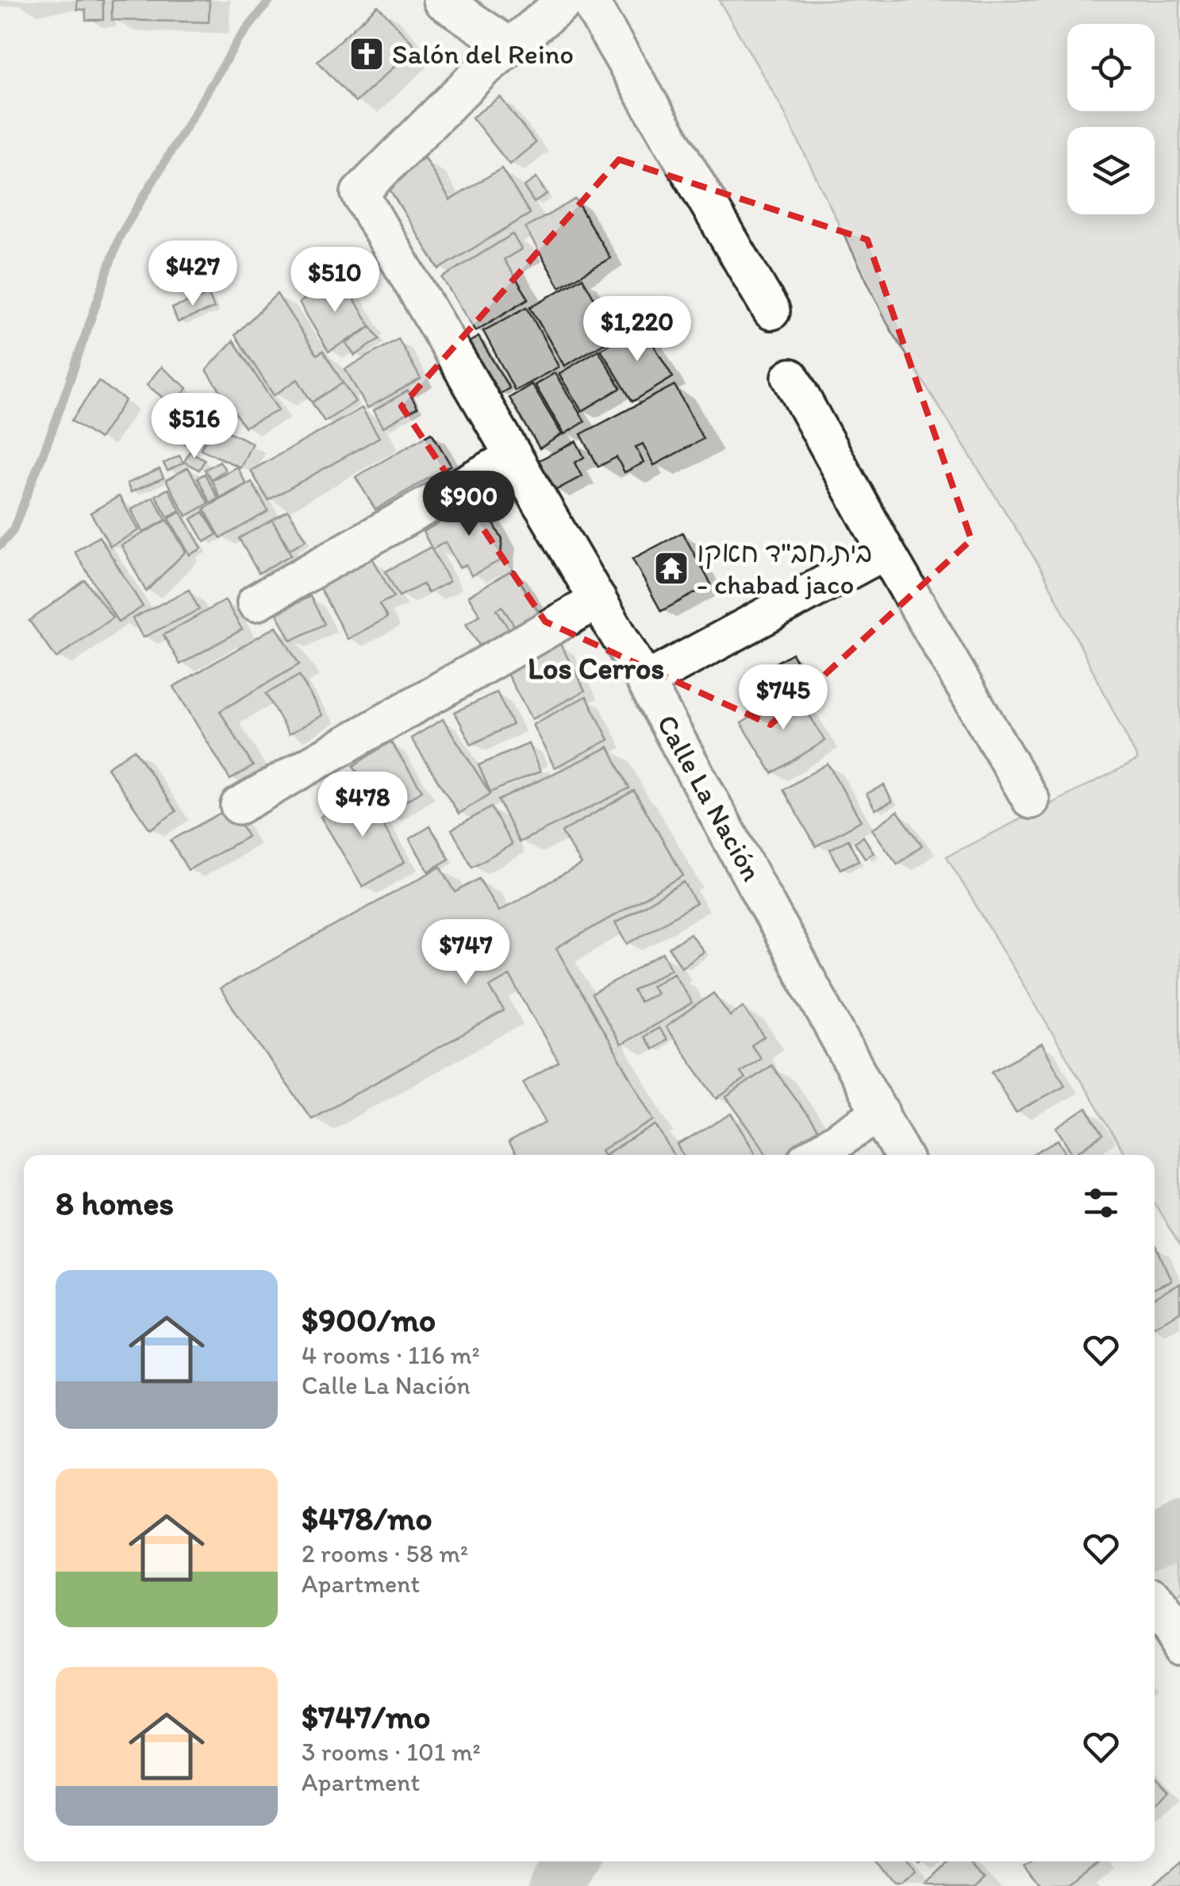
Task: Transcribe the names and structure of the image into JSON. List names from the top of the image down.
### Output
{
  "streets": {
    "street": ["Calle La Nación"]
  },
  "districts": ["Los Cerros"],
  "places": {
    "church": ["Salón del Reino"],
    "temple": ["בית חב\"ד חאקו - chabad jaco"]
  },
  "page": {
    "price": [
      "$427",
      "$510",
      "$1,220",
      "$516",
      "$900",
      "$745",
      "$478",
      "$747"
    ],
    "heading": "8 homes",
    "list": [
      {
        "name": "$900/mo",
        "note": "4 rooms · 116 m² · Calle La Nación"
      },
      {
        "name": "$478/mo",
        "note": "2 rooms · 58 m² · Apartment"
      },
      {
        "name": "$747/mo",
        "note": "3 rooms · 101 m² · Apartment"
      }
    ]
  }
}
